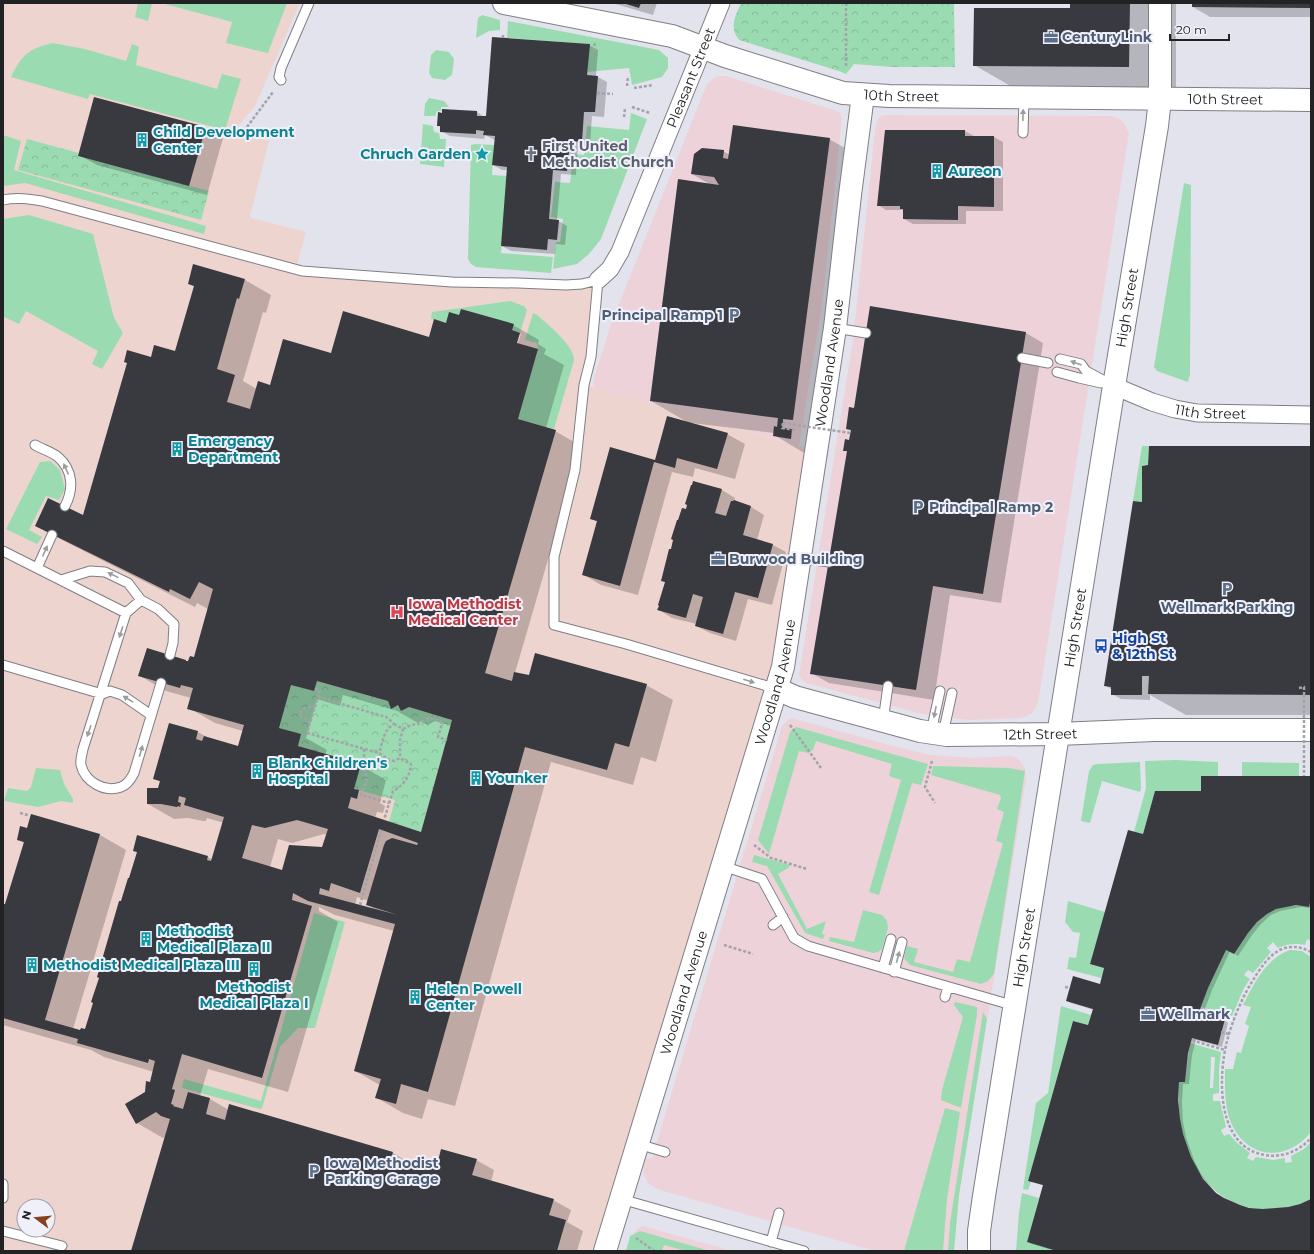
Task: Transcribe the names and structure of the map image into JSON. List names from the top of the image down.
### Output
{
  "streets": {
    "street": [
      "Pleasant Street",
      "10th Street",
      "High Street",
      "Woodland Avenue",
      "11th Street",
      "12th Street"
    ]
  },
  "crossings": [
    ["Pleasant Street", "10th Street"],
    ["10th Street", "High Street"],
    ["10th Street", "Woodland Avenue"],
    ["High Street", "11th Street"],
    ["High Street", "12th Street"],
    ["Woodland Avenue", "12th Street"]
  ],
  "places": {
    "office": ["CenturyLink", "Burwood Building", "Wellmark"],
    "building": [
      "Child Development Center",
      "Aureon",
      "Emergency Department",
      "Blank Children's Hospital",
      "Younker",
      "Methodist Medical Plaza II",
      "Methodist Medical Plaza III",
      "Methodist Medical Plaza I",
      "Helen Powell Center"
    ],
    "place": ["Chruch Garden"],
    "church": ["First United Methodist Church"],
    "parking": [
      "Principal Ramp 1",
      "Principal Ramp 2",
      "Wellmark Parking",
      "Iowa Methodist Parking Garage"
    ],
    "hospital": ["Iowa Methodist Medical Center"],
    "bus stop": ["High St & 12th St"]
  },
  "scale_bar": "20 m",
  "north": "left"
}
